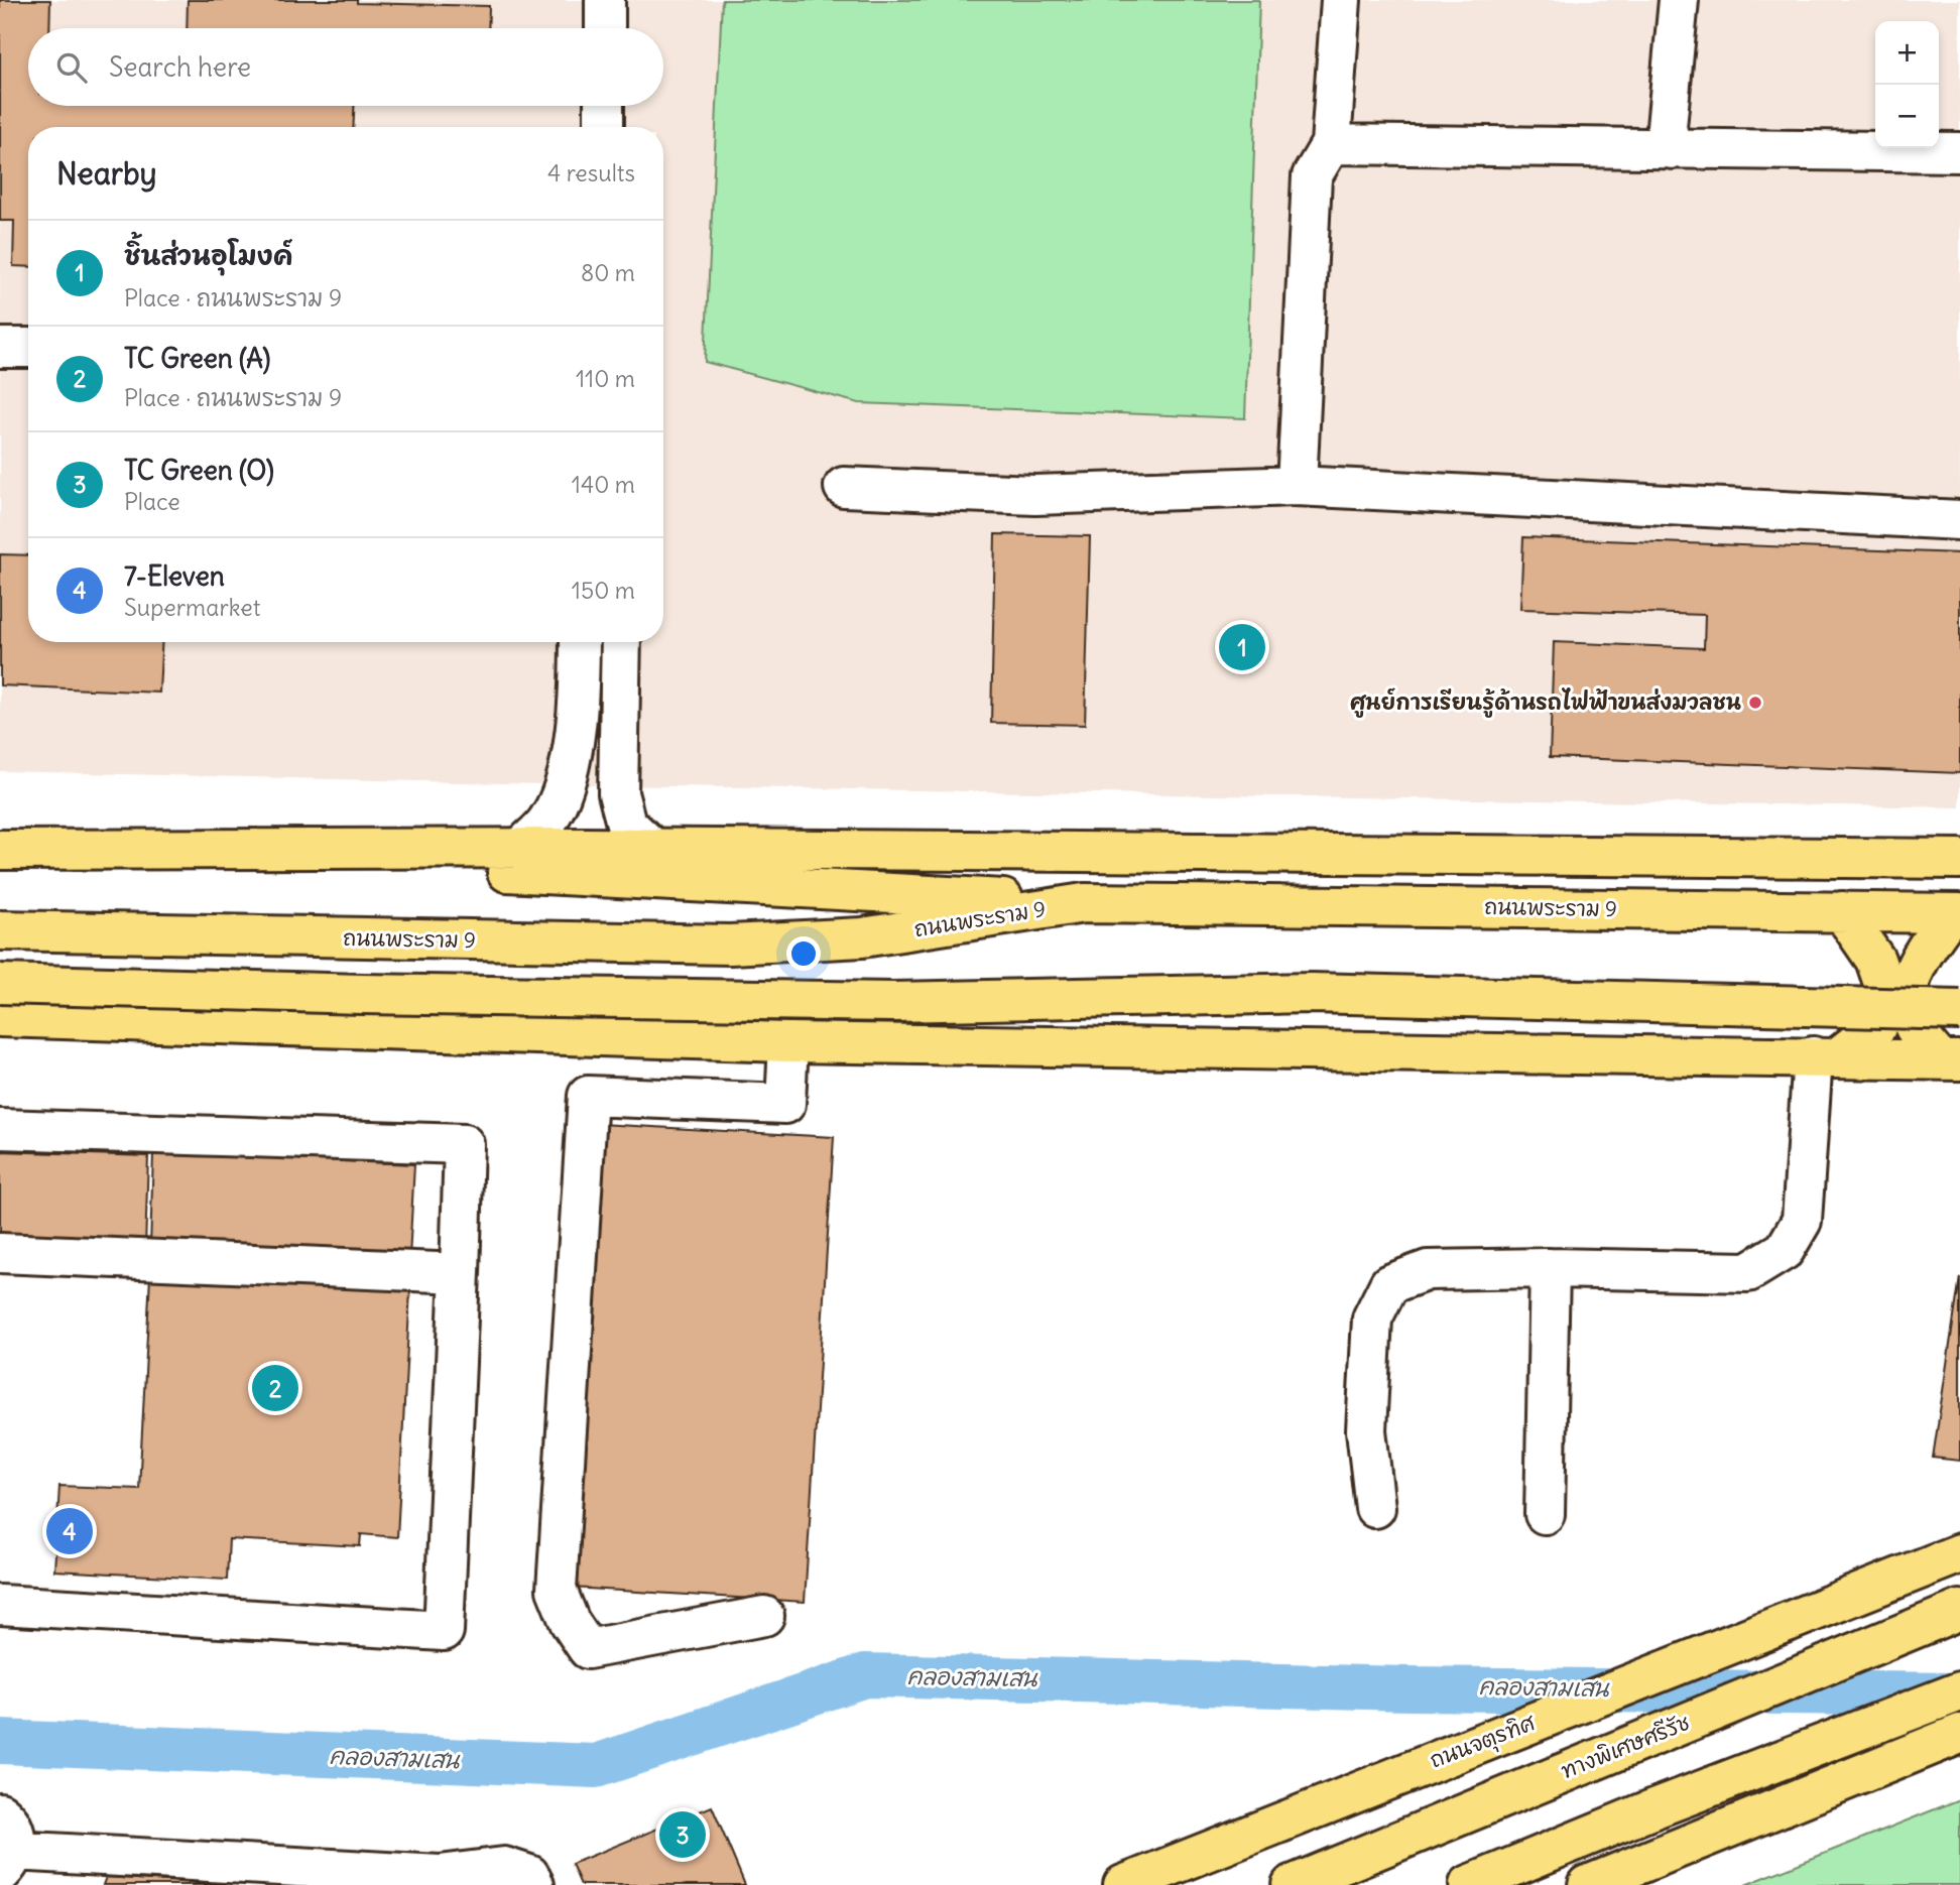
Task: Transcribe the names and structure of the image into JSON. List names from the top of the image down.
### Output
{
  "streets": {
    "main road": ["ถนนพระราม 9", "ถนนจตุรทิศ", "ทางพิเศษศรีรัช"]
  },
  "water": ["คลองสามเสน"],
  "places": ["ศูนย์การเรียนรู้ด้านรถไฟฟ้าขนส่งมวลชน"],
  "page": {
    "map_buttons": ["+", "−"],
    "search": "Search here",
    "heading": ["Nearby", "4 results"],
    "list": [
      {
        "mark": "1",
        "name": "ชิ้นส่วนอุโมงค์",
        "note": "Place · ถนนพระราม 9",
        "value": "80 m"
      },
      {
        "mark": "2",
        "name": "TC Green (A)",
        "note": "Place · ถนนพระราม 9",
        "value": "110 m"
      },
      {
        "mark": "3",
        "name": "TC Green (O)",
        "note": "Place",
        "value": "140 m"
      },
      {
        "mark": "4",
        "name": "7-Eleven",
        "note": "Supermarket",
        "value": "150 m"
      }
    ],
    "pins": [
      "1",
      "2",
      "4",
      "3"
    ]
  }
}
